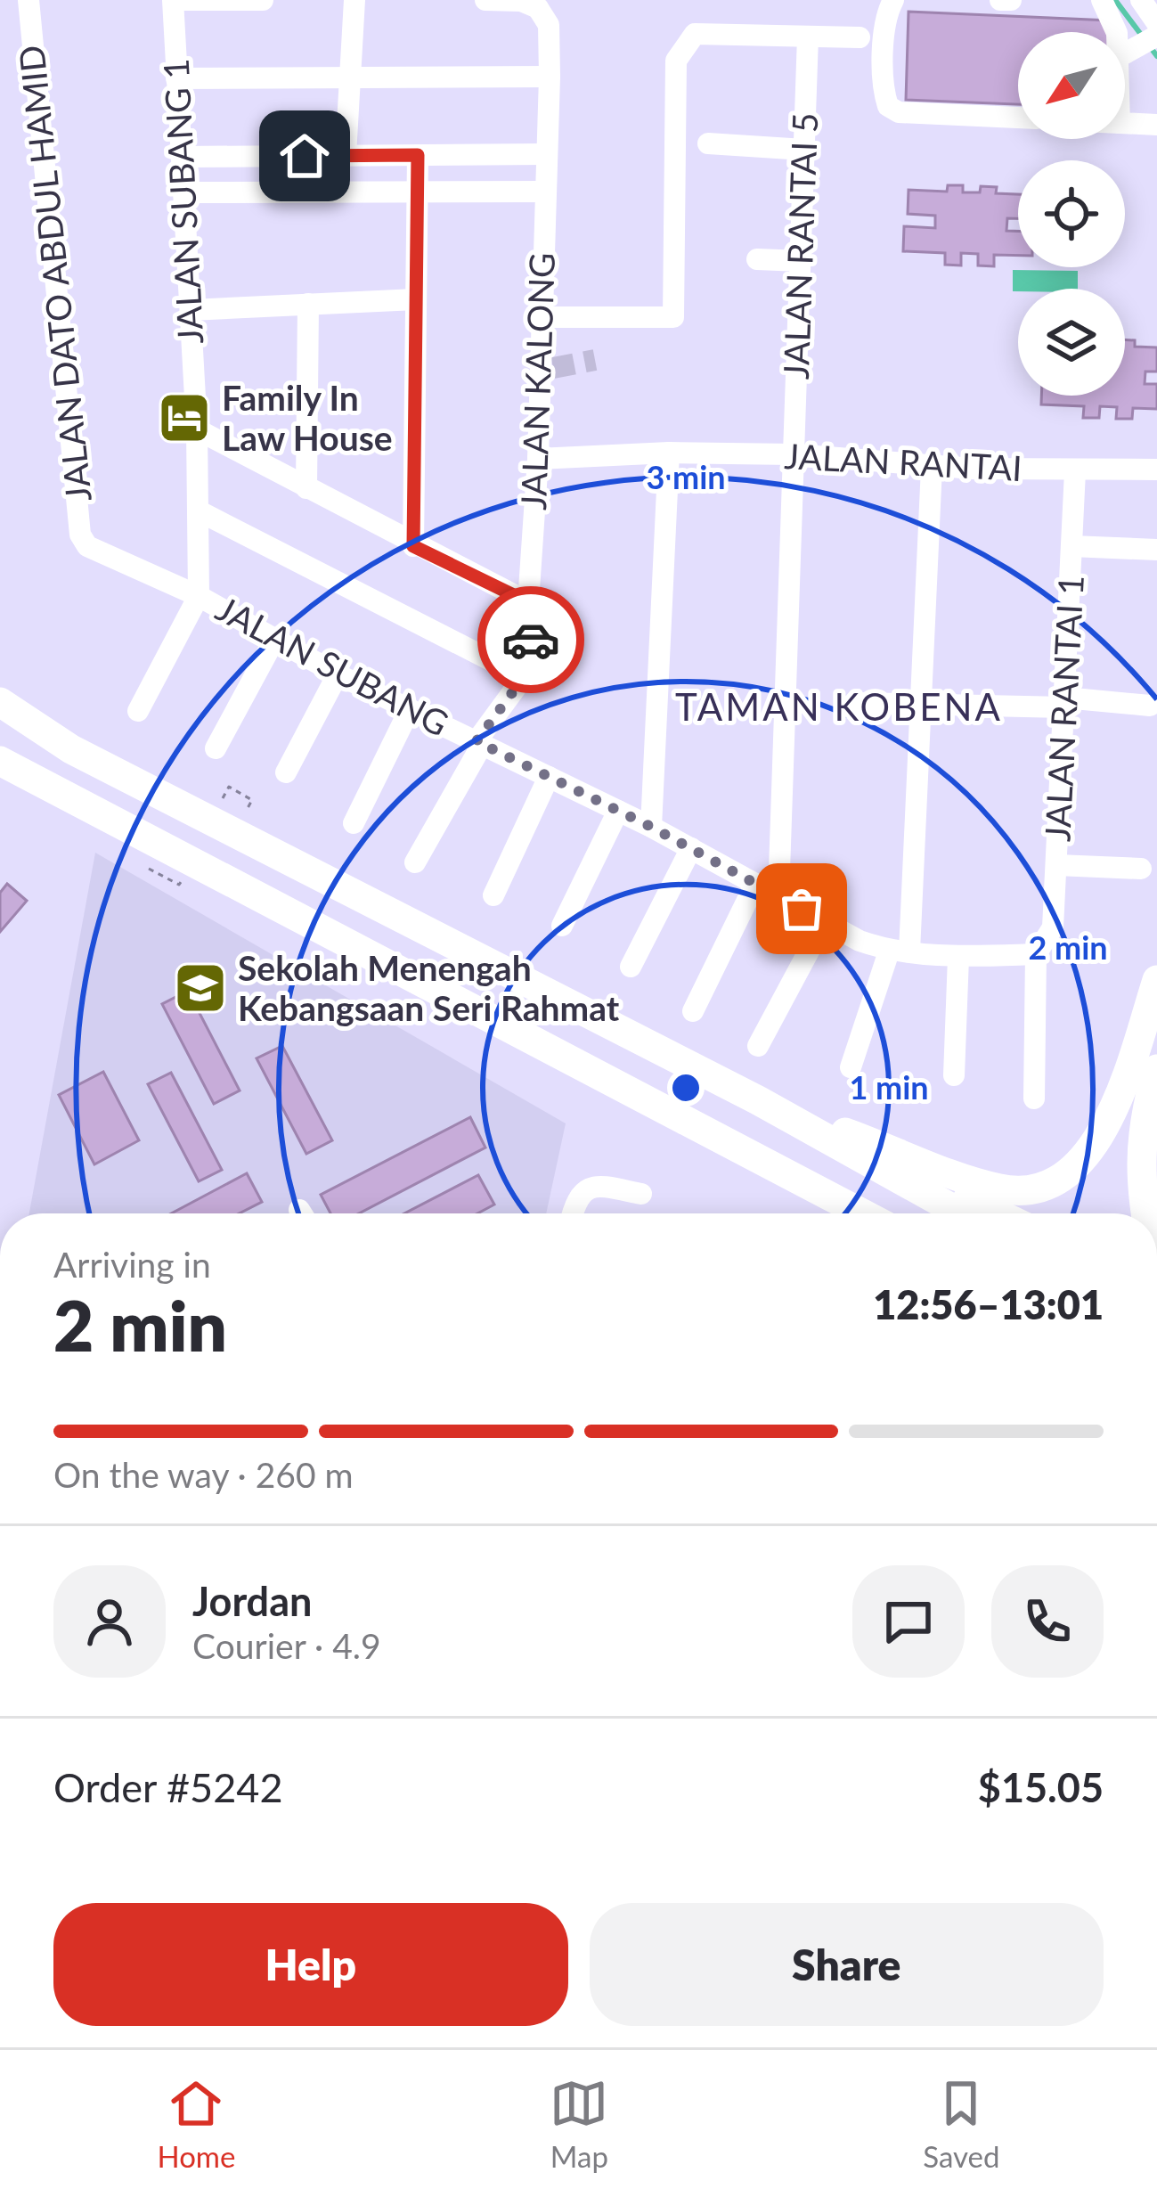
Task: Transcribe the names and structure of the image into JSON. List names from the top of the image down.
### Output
{
  "streets": {
    "street": [
      "JALAN SUBANG 1",
      "JALAN RANTAI 5",
      "JALAN DATO ABDUL HAMID",
      "JALAN KALONG",
      "JALAN RANTAI",
      "JALAN SUBANG",
      "JALAN RANTAI 1"
    ]
  },
  "crossings": [
    ["JALAN SUBANG 1", "JALAN SUBANG"],
    ["JALAN RANTAI 5", "JALAN RANTAI"],
    ["JALAN RANTAI 5", "JALAN SUBANG"],
    ["JALAN DATO ABDUL HAMID", "JALAN SUBANG"],
    ["JALAN KALONG", "JALAN RANTAI"],
    ["JALAN KALONG", "JALAN SUBANG"],
    ["JALAN RANTAI", "JALAN RANTAI 1"],
    ["JALAN SUBANG", "JALAN RANTAI 1"]
  ],
  "districts": ["TAMAN KOBENA"],
  "places": {
    "hotel": ["Family In Law House"],
    "school or university": ["Sekolah Menengah Kebangsaan Seri Rahmat"]
  },
  "north": "bottom left",
  "page": {
    "heading": ["2 min", "Arriving in", "12:56–13:01"],
    "panel": [
      "Jordan",
      "Courier · 4.9",
      "Order #5242",
      "$15.05"
    ],
    "bar": "On the way · 260 m",
    "buttons": ["Help", "Share"],
    "tabs": ["Home", "Map", "Saved"]
  },
  "rings": ["3 min", "2 min", "1 min"]
}
